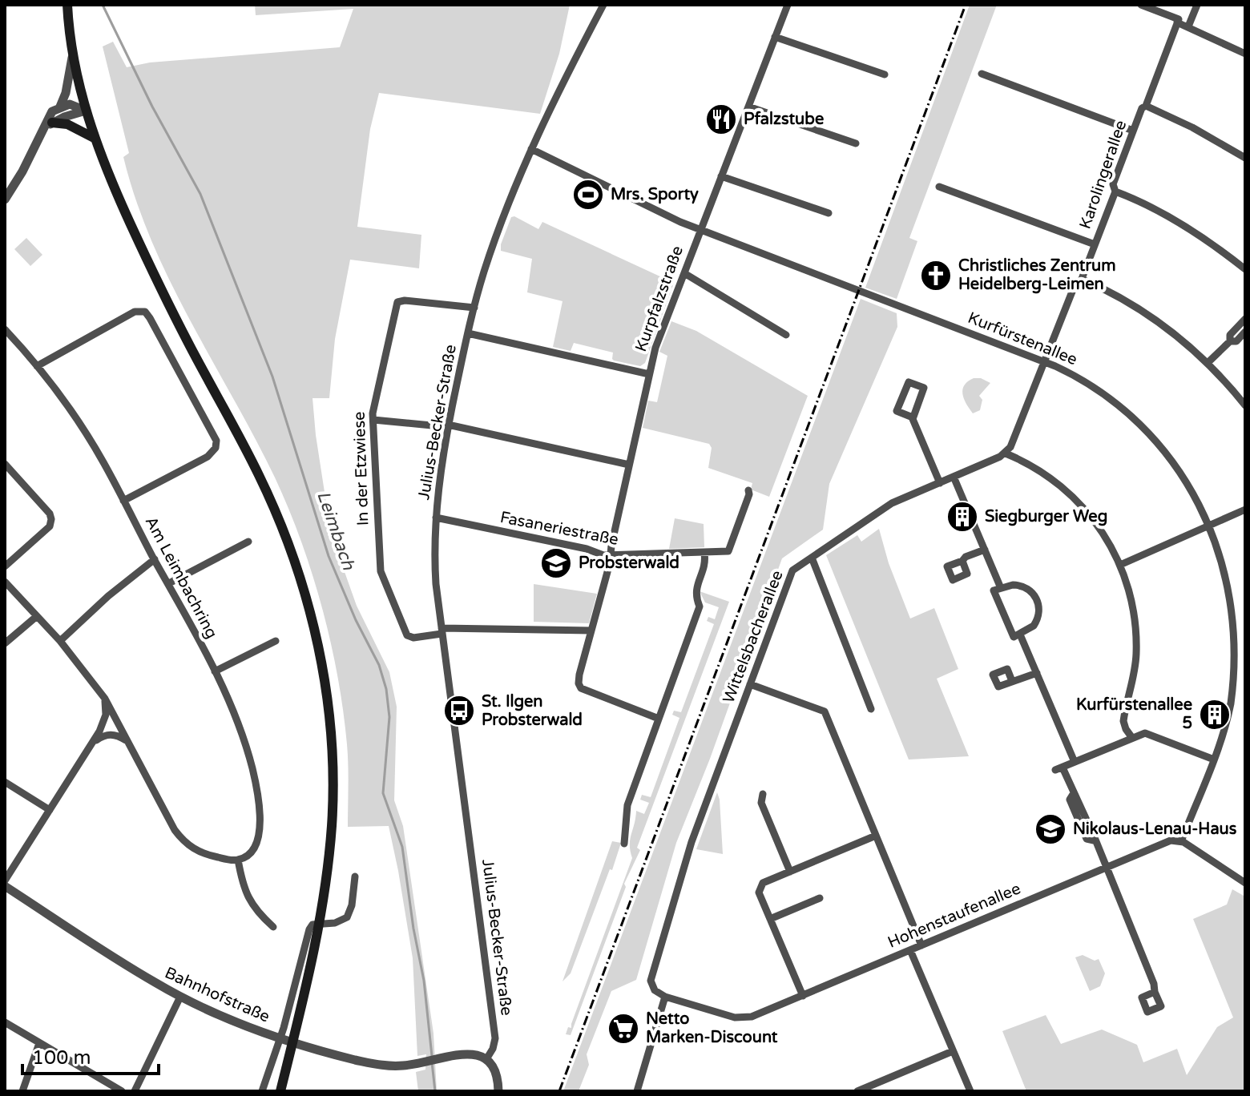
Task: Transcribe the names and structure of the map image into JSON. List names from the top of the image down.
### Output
{
  "streets": {
    "street": [
      "Karolingerallee",
      "Kurpfalzstraße",
      "Kurfürstenallee",
      "Julius-Becker-Straße",
      "In der Etzwiese",
      "Fasaneriestraße",
      "Am Leimbachring",
      "Wittelsbacherallee",
      "Hohenstaufenallee",
      "Bahnhofstraße"
    ]
  },
  "crossings": [
    ["Karolingerallee", "Kurfürstenallee"],
    ["Kurpfalzstraße", "Kurfürstenallee"],
    ["Kurpfalzstraße", "Fasaneriestraße"],
    ["Kurfürstenallee", "Julius-Becker-Straße"],
    ["Kurfürstenallee", "Hohenstaufenallee"],
    ["Julius-Becker-Straße", "In der Etzwiese"],
    ["Julius-Becker-Straße", "Fasaneriestraße"],
    ["Julius-Becker-Straße", "Bahnhofstraße"],
    ["Wittelsbacherallee", "Hohenstaufenallee"]
  ],
  "water": ["Leimbach"],
  "places": {
    "restaurant": ["Pfalzstube"],
    "sports": ["Mrs. Sporty"],
    "church": ["Christliches Zentrum Heidelberg-Leimen"],
    "building": ["Siegburger Weg", "Kurfürstenallee 5"],
    "school or university": ["Probsterwald", "Nikolaus-Lenau-Haus"],
    "bus stop": ["St. Ilgen Probsterwald"],
    "supermarket": ["Netto Marken-Discount"]
  },
  "scale_bar": "100 m"
}
